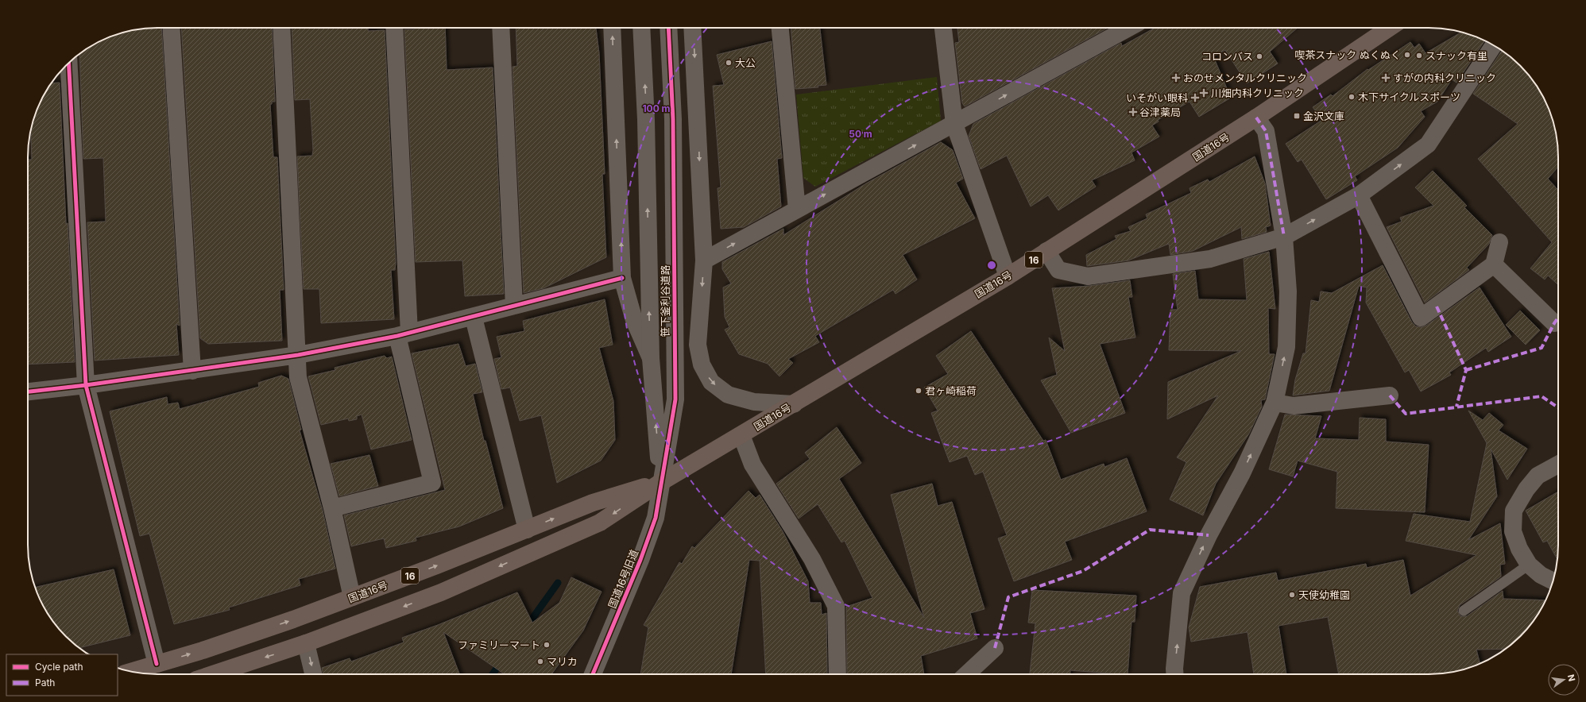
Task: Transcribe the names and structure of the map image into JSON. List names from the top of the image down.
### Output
{
  "streets": {
    "highway": ["国道16号", "16"],
    "street": ["笹下釜利谷道路", "国道16号旧道"]
  },
  "crossings": [
    ["国道16号", "笹下釜利谷道路"],
    ["国道16号", "国道16号旧道"],
    ["笹下釜利谷道路", "国道16号旧道"]
  ],
  "places": {
    "other": [
      "喫茶スナック ぬくぬく",
      "スナック有里",
      "コロンバス",
      "大公",
      "木下サイクルスポーツ",
      "君ヶ崎稲荷",
      "天使幼稚園",
      "ファミリーマート",
      "マリカ"
    ],
    "health": [
      "おのせメンタルクリニック",
      "すがの内科クリニック",
      "川畑内科クリニック",
      "いそがい眼科",
      "谷津薬局"
    ],
    "transit": ["金沢文庫"]
  },
  "legend": ["Cycle path", "Path"],
  "north": "right",
  "rings": ["100 m", "50 m"]
}
